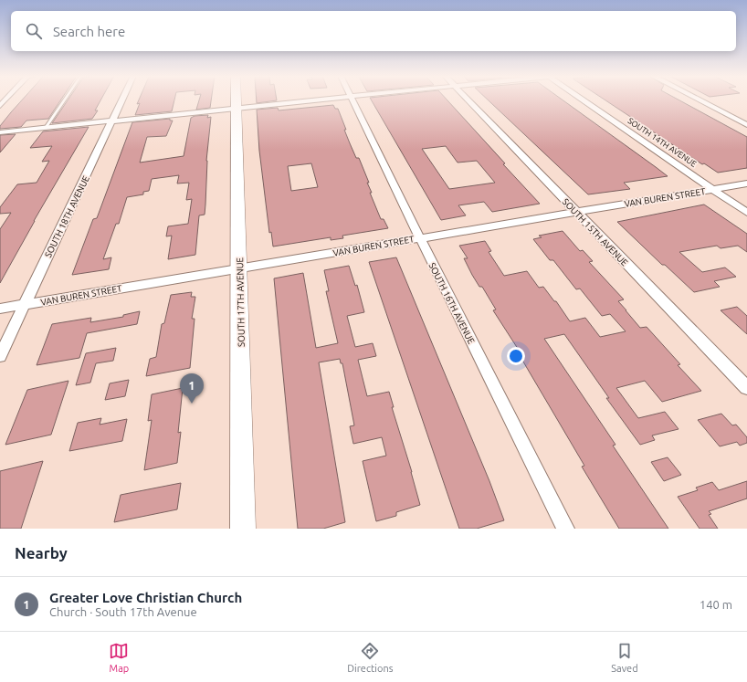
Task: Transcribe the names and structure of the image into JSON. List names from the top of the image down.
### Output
{
  "streets": {
    "street": [
      "SOUTH 14TH AVENUE",
      "VAN BUREN STREET",
      "SOUTH 18TH AVENUE",
      "SOUTH 15TH AVENUE",
      "SOUTH 17TH AVENUE",
      "SOUTH 16TH AVENUE"
    ]
  },
  "crossings": [
    ["SOUTH 14TH AVENUE", "VAN BUREN STREET"],
    ["VAN BUREN STREET", "SOUTH 18TH AVENUE"],
    ["VAN BUREN STREET", "SOUTH 15TH AVENUE"],
    ["VAN BUREN STREET", "SOUTH 17TH AVENUE"],
    ["VAN BUREN STREET", "SOUTH 16TH AVENUE"]
  ],
  "page": {
    "search": "Search here",
    "pins": "1",
    "heading": "Nearby",
    "list": [
      {
        "mark": "1",
        "name": "Greater Love Christian Church",
        "note": "Church · South 17th Avenue",
        "value": "140 m"
      }
    ],
    "nav": ["Map", "Directions", "Saved"]
  }
}
